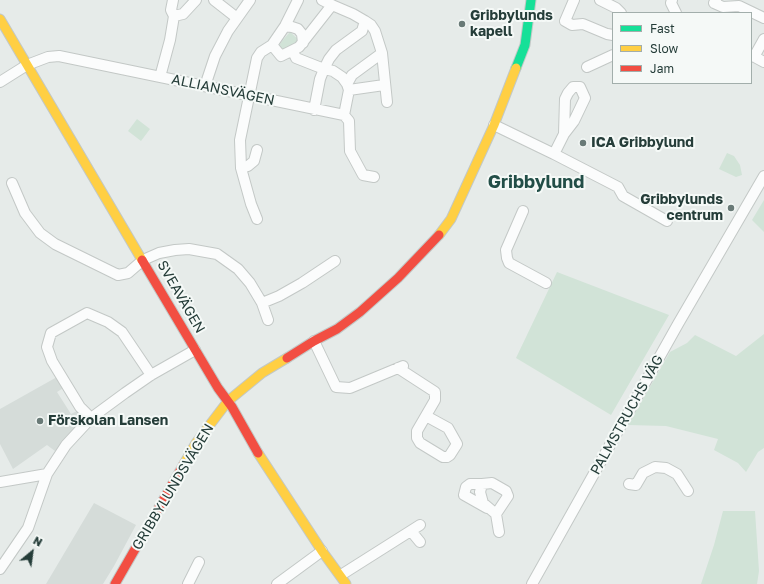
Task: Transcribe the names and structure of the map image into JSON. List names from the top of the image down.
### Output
{
  "streets": {
    "street": [
      "ALLIANSVÄGEN",
      "SVEAVÄGEN",
      "PALMSTRUCHS VÄG",
      "GRIBBYLUNDSVÄGEN"
    ]
  },
  "crossings": [
    ["ALLIANSVÄGEN", "SVEAVÄGEN"],
    ["SVEAVÄGEN", "GRIBBYLUNDSVÄGEN"]
  ],
  "districts": ["Gribbylund"],
  "places": [
    "Gribbylunds kapell",
    "ICA Gribbylund",
    "Gribbylunds centrum",
    "Förskolan Lansen"
  ],
  "legend": ["Fast", "Slow", "Jam"],
  "north": "top right"
}
